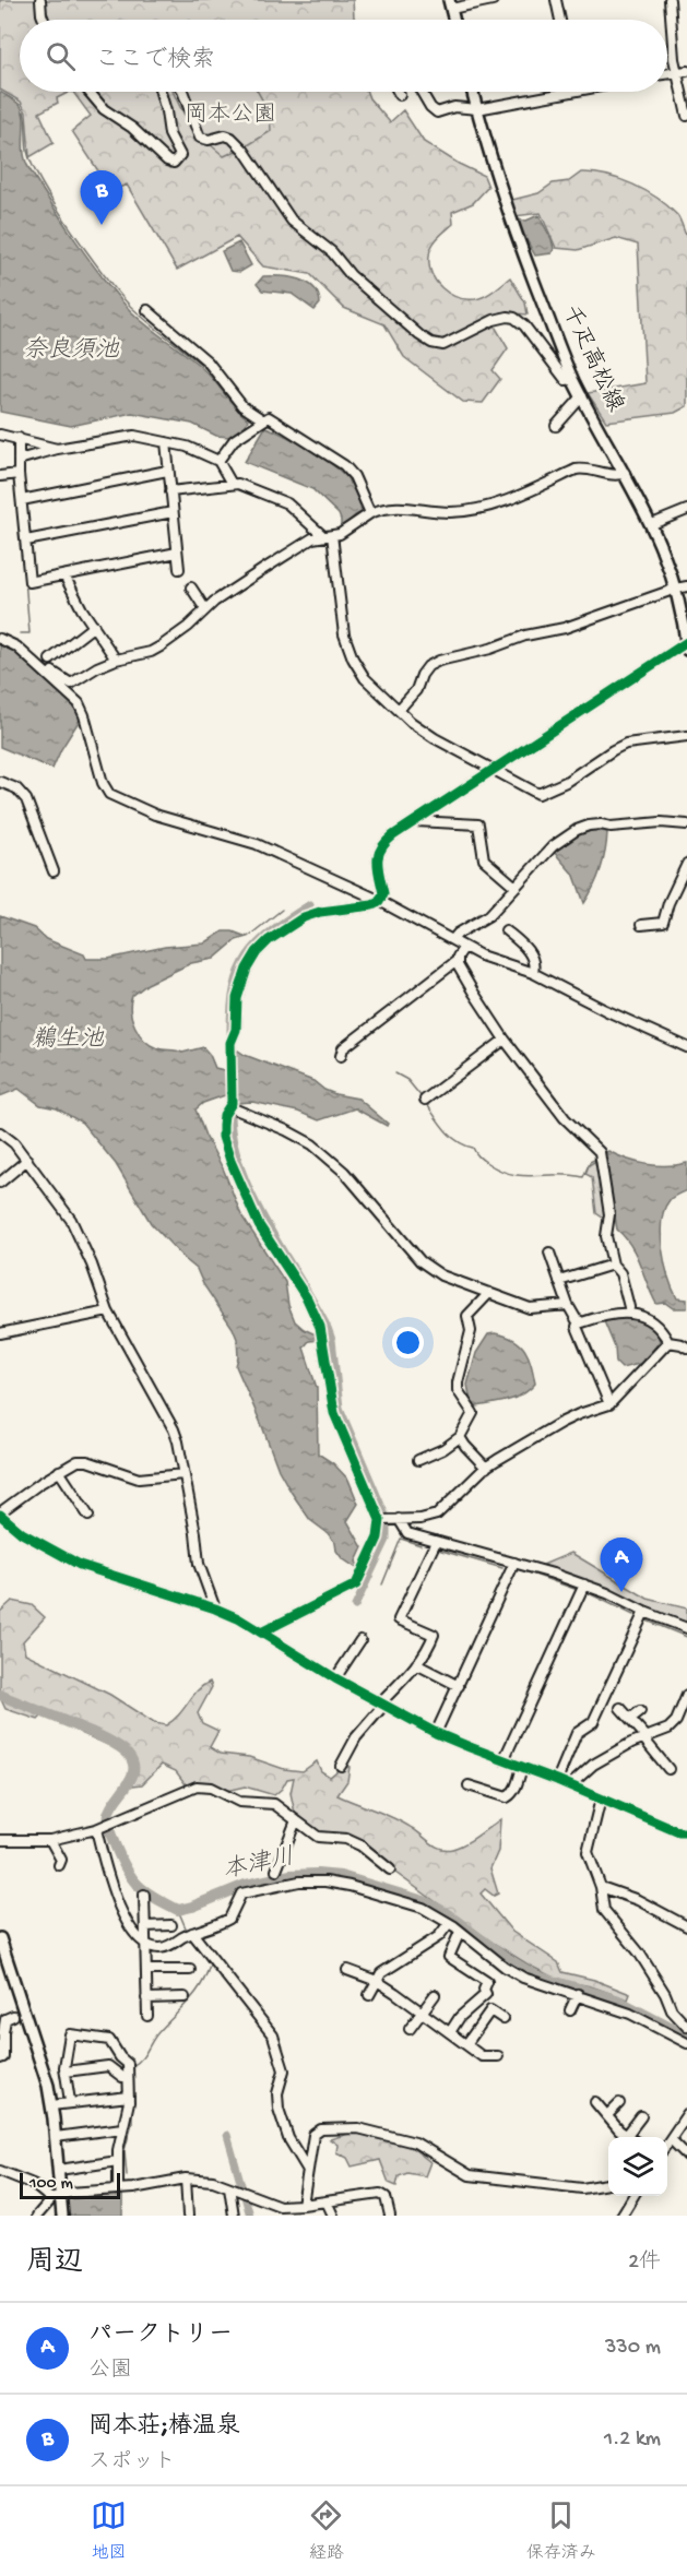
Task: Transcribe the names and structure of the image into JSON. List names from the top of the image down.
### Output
{
  "streets": {
    "main road": ["千疋高松線"]
  },
  "water": ["奈良須池", "鵜生池", "本津川"],
  "parks": ["岡本公園"],
  "scale_bar": "100 m",
  "page": {
    "search": "ここで検索",
    "pins": ["B", "A"],
    "scale": "100 m",
    "heading": ["周辺", "2件"],
    "list": [
      {
        "mark": "A",
        "name": "パークトリー",
        "note": "公園",
        "value": "330 m"
      },
      {
        "mark": "B",
        "name": "岡本荘;椿温泉",
        "note": "スポット",
        "value": "1.2 km"
      }
    ],
    "nav": ["地図", "経路", "保存済み"]
  }
}
